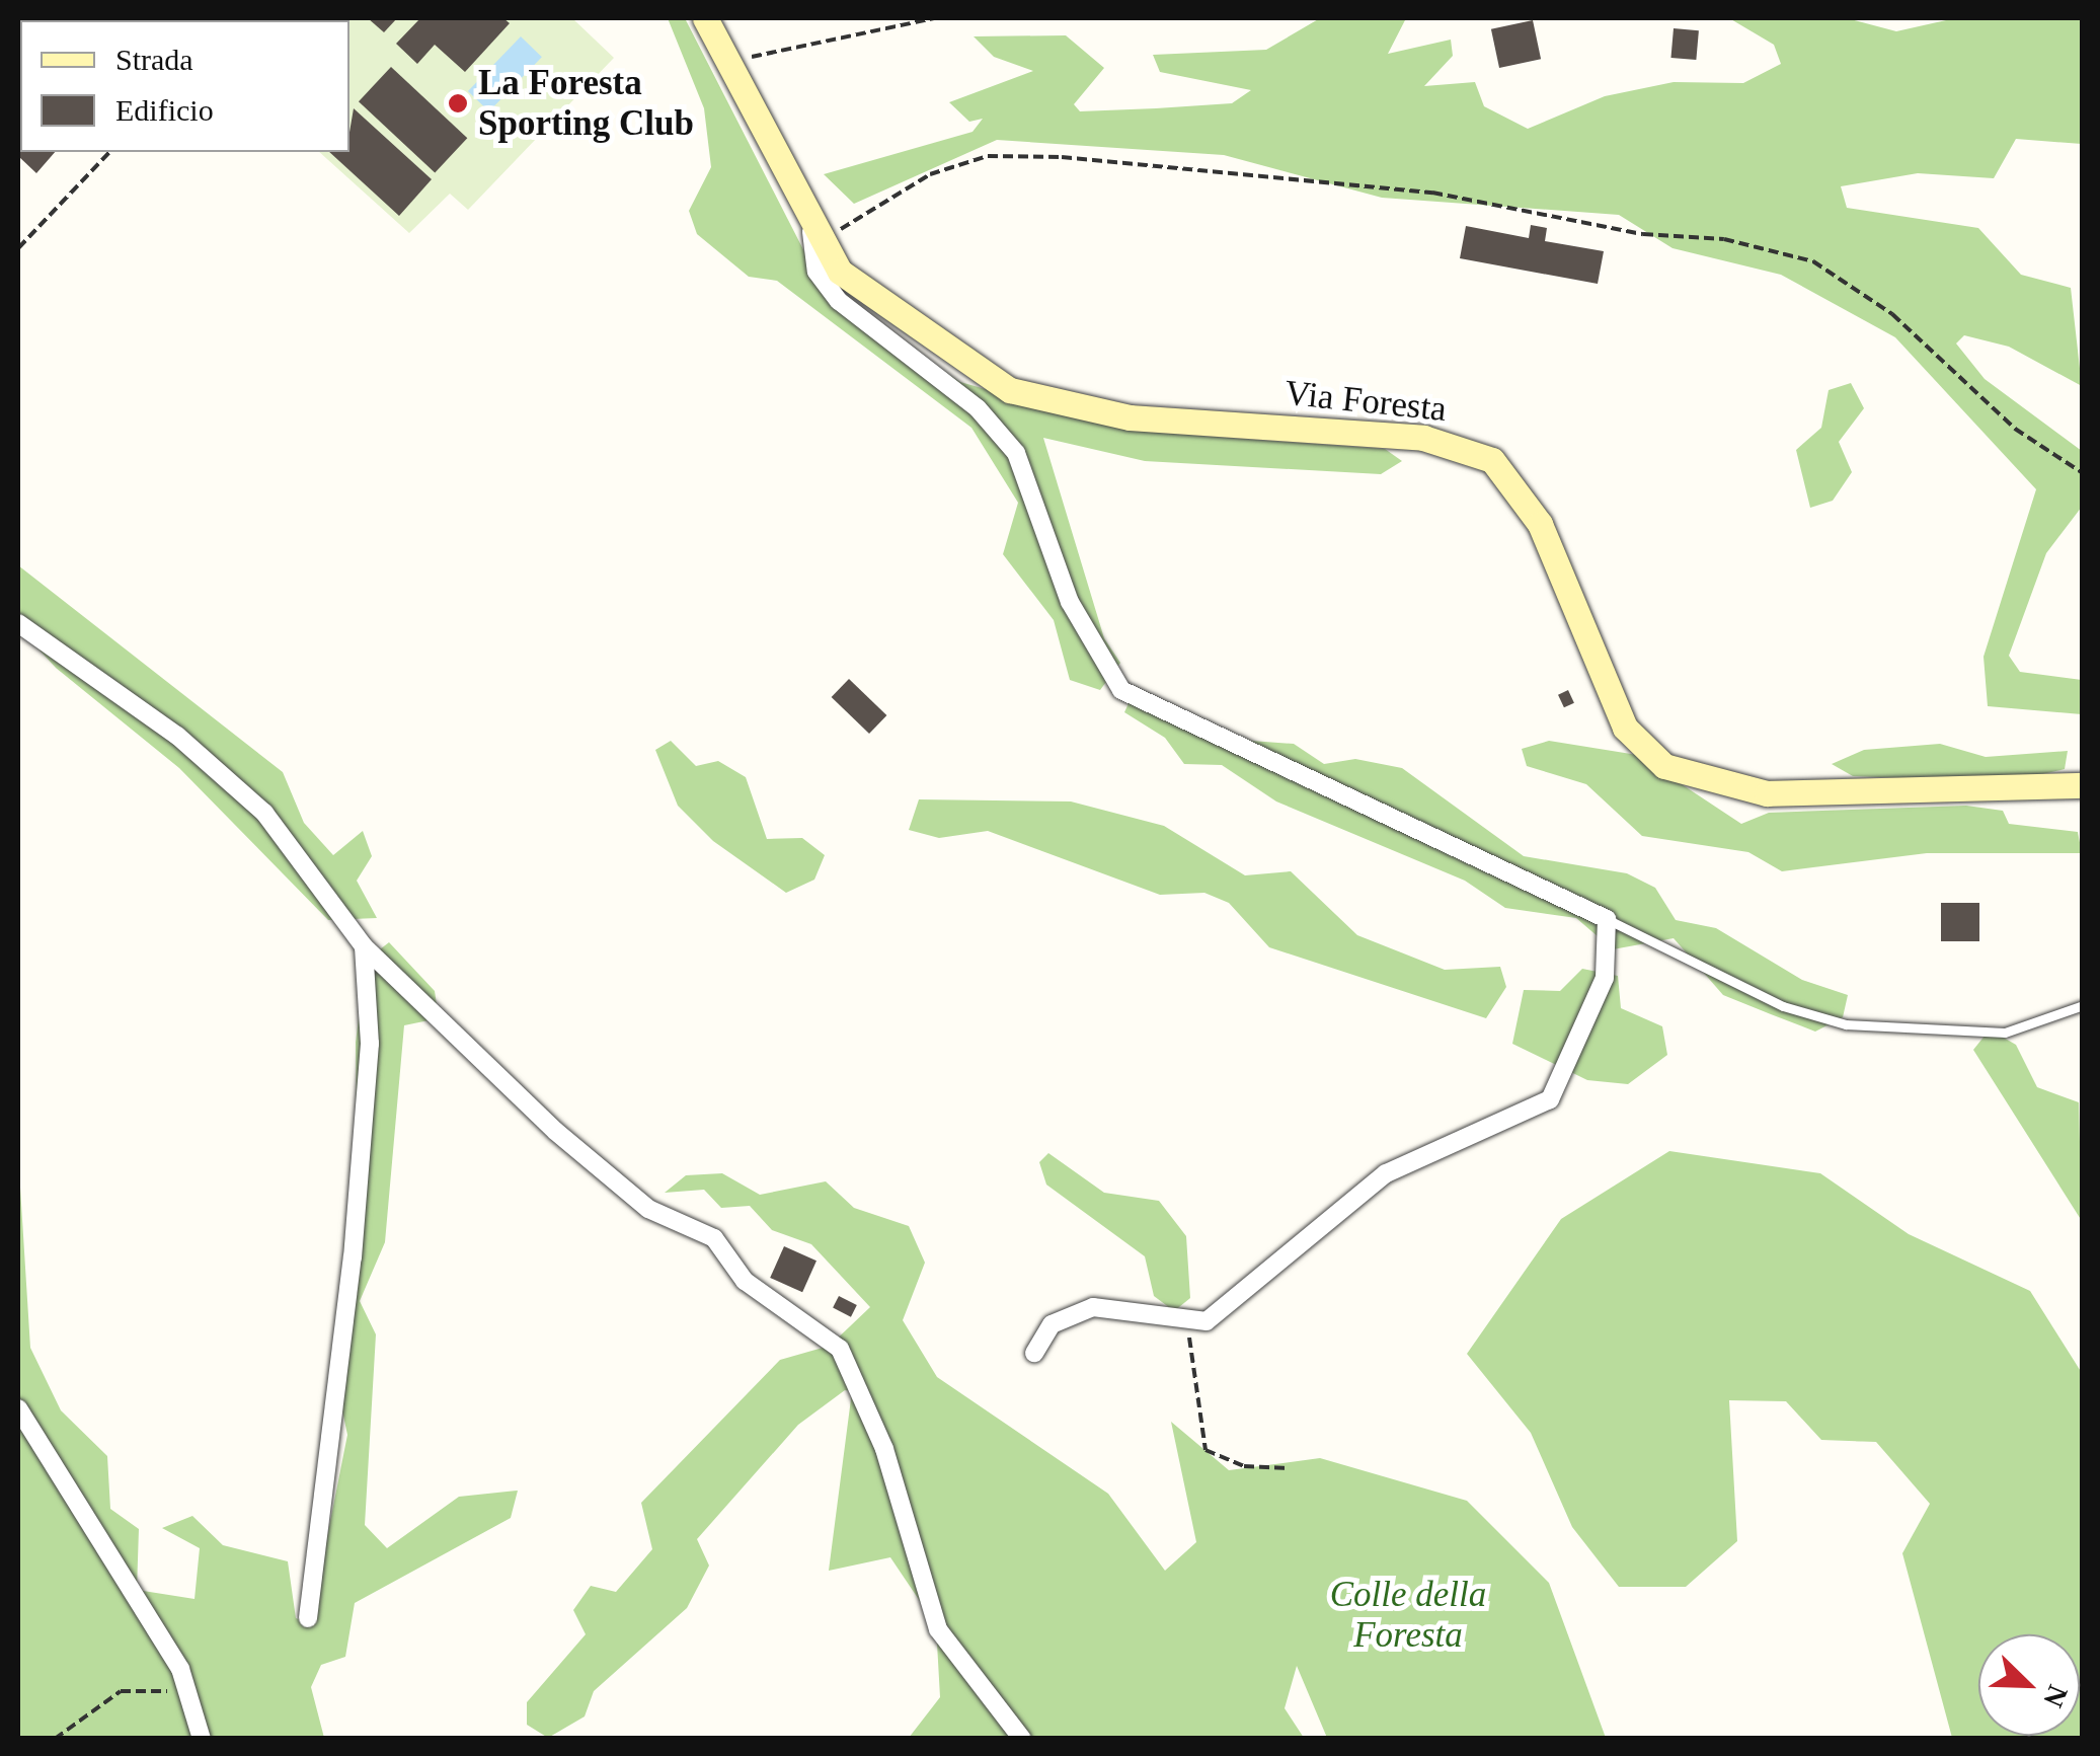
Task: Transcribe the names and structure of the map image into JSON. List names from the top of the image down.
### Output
{
  "streets": {
    "main road": ["Via Foresta"]
  },
  "parks": ["Colle della Foresta"],
  "places": ["La Foresta Sporting Club"],
  "legend": ["Strada", "Edificio"],
  "north": "bottom right"
}
